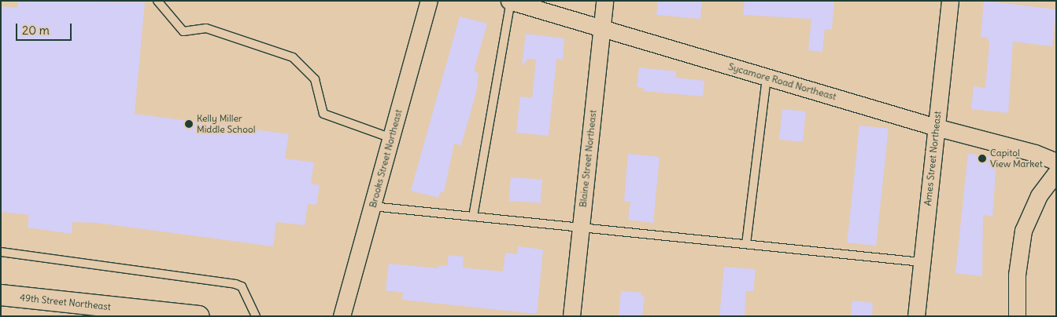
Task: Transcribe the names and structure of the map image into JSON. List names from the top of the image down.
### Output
{
  "streets": {
    "street": [
      "Sycamore Road Northeast",
      "Brooks Street Northeast",
      "Blaine Street Northeast",
      "Ames Street Northeast",
      "49th Street Northeast"
    ]
  },
  "crossings": [
    ["Sycamore Road Northeast", "Blaine Street Northeast"],
    ["Sycamore Road Northeast", "Ames Street Northeast"]
  ],
  "places": ["Kelly Miller Middle School", "Capitol View Market"],
  "scale_bar": "20 m"
}
